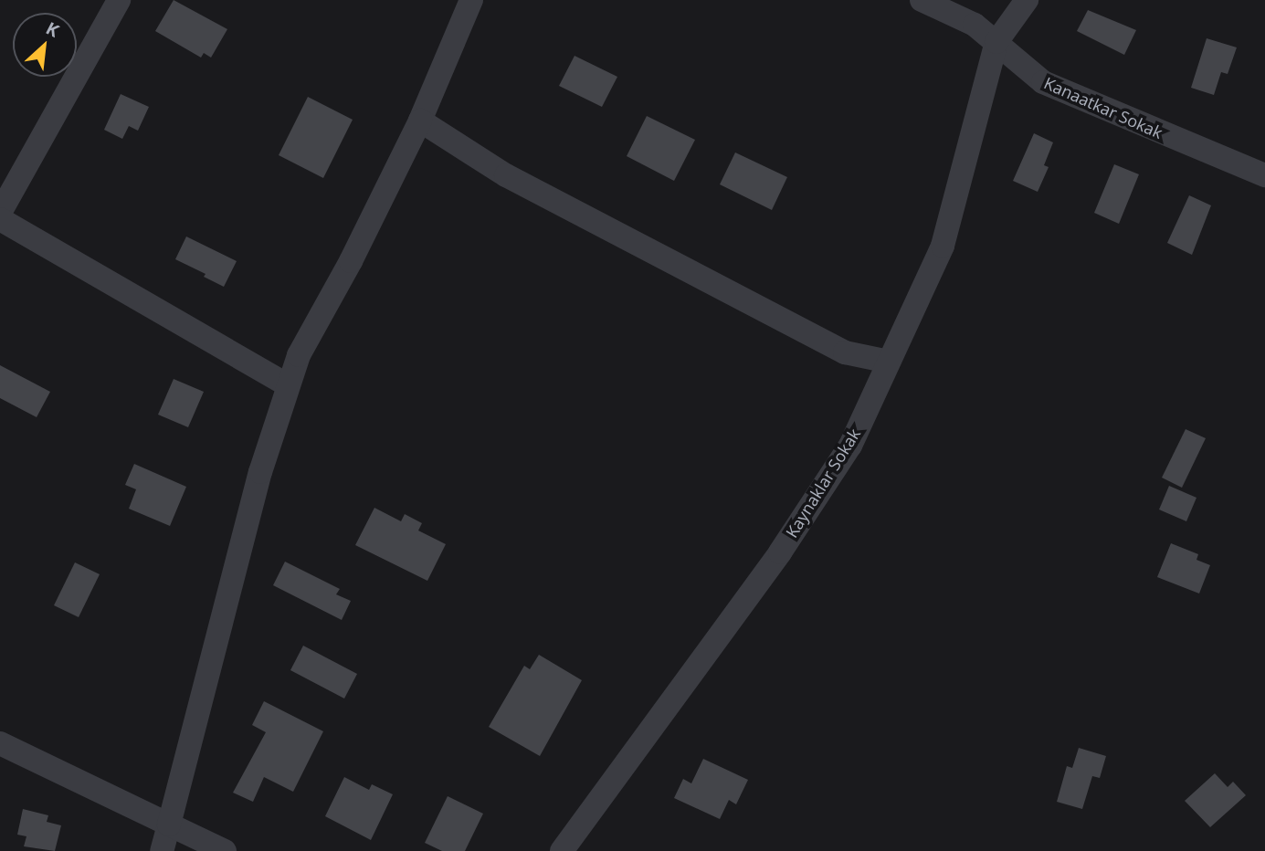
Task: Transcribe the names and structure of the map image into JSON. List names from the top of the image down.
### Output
{
  "streets": {
    "street": ["Kanaatkar Sokak", "Kaynaklar Sokak"]
  },
  "crossings": [
    ["Kanaatkar Sokak", "Kaynaklar Sokak"]
  ],
  "north": "top right"
}
